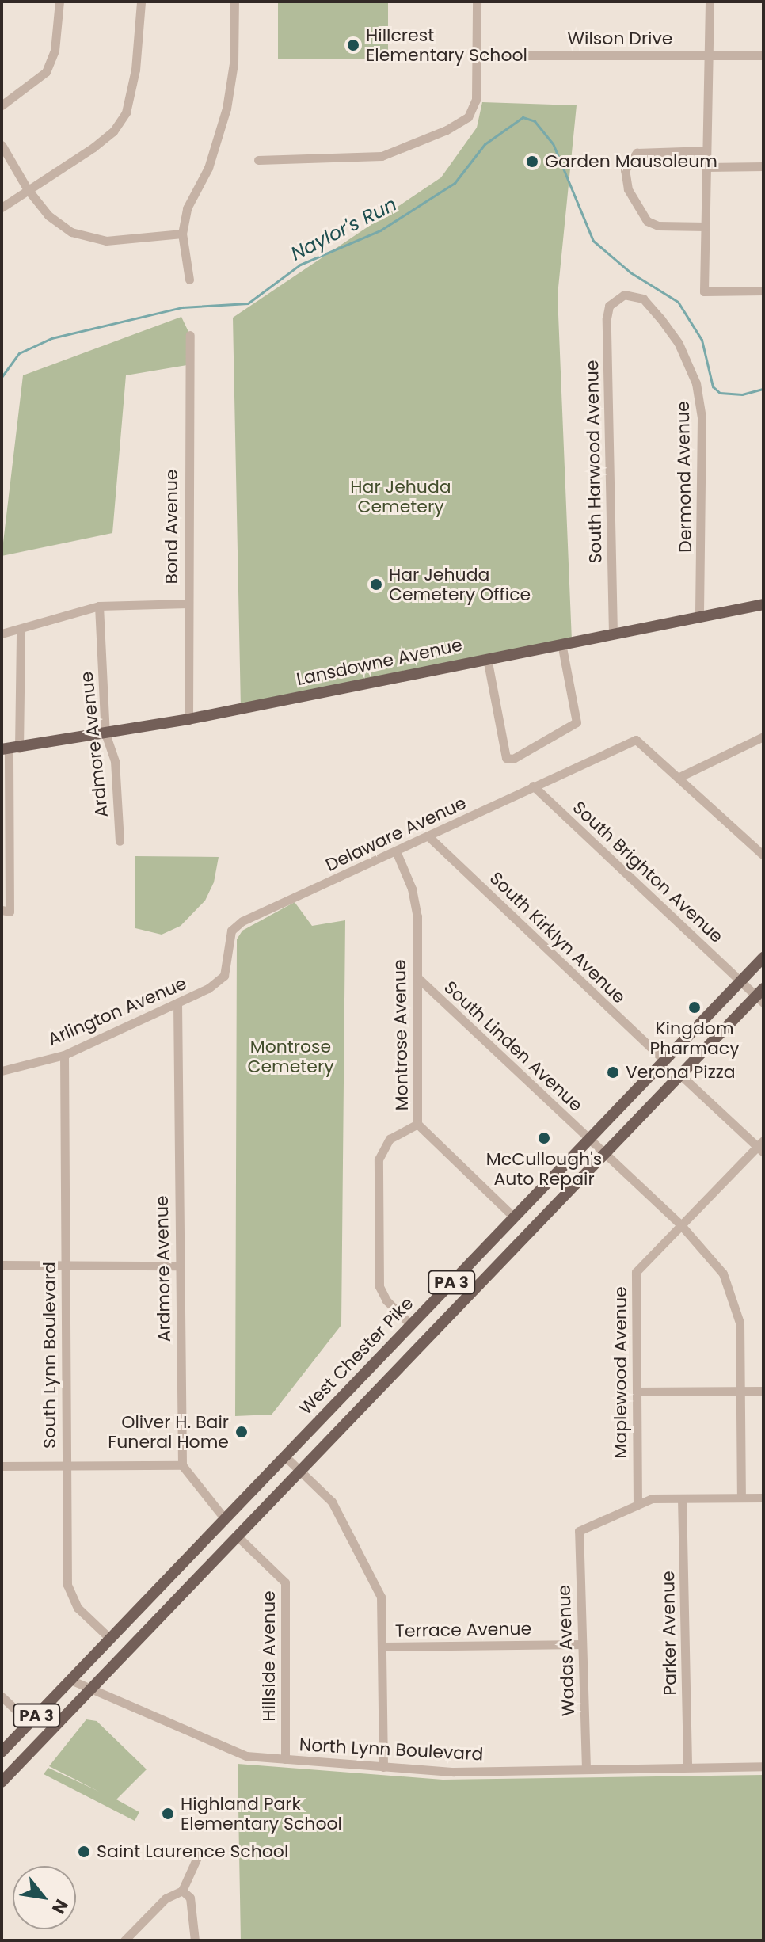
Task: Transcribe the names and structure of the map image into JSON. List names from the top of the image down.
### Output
{
  "streets": {
    "main road": ["Lansdowne Avenue", "PA 3", "West Chester Pike"],
    "street": [
      "Wilson Drive",
      "South Harwood Avenue",
      "Dermond Avenue",
      "Bond Avenue",
      "Ardmore Avenue",
      "Delaware Avenue",
      "South Brighton Avenue",
      "South Kirklyn Avenue",
      "Arlington Avenue",
      "Montrose Avenue",
      "South Linden Avenue",
      "South Lynn Boulevard",
      "Maplewood Avenue",
      "Terrace Avenue",
      "Parker Avenue",
      "Wadas Avenue",
      "Hillside Avenue",
      "North Lynn Boulevard"
    ]
  },
  "crossings": [
    ["South Harwood Avenue", "Dermond Avenue"],
    ["South Harwood Avenue", "Lansdowne Avenue"],
    ["Dermond Avenue", "Lansdowne Avenue"],
    ["Bond Avenue", "Lansdowne Avenue"],
    ["Lansdowne Avenue", "Ardmore Avenue"],
    ["Ardmore Avenue", "Arlington Avenue"],
    ["Delaware Avenue", "South Brighton Avenue"],
    ["Delaware Avenue", "South Kirklyn Avenue"],
    ["Delaware Avenue", "Arlington Avenue"],
    ["Delaware Avenue", "Montrose Avenue"],
    ["South Brighton Avenue", "PA 3"],
    ["South Brighton Avenue", "West Chester Pike"],
    ["South Kirklyn Avenue", "West Chester Pike"],
    ["Arlington Avenue", "South Lynn Boulevard"],
    ["Montrose Avenue", "South Linden Avenue"],
    ["Montrose Avenue", "West Chester Pike"],
    ["South Linden Avenue", "PA 3"],
    ["South Linden Avenue", "West Chester Pike"],
    ["South Linden Avenue", "Maplewood Avenue"],
    ["PA 3", "Hillside Avenue"],
    ["PA 3", "North Lynn Boulevard"],
    ["South Lynn Boulevard", "West Chester Pike"],
    ["West Chester Pike", "North Lynn Boulevard"],
    ["Maplewood Avenue", "Wadas Avenue"],
    ["Terrace Avenue", "Wadas Avenue"],
    ["Parker Avenue", "North Lynn Boulevard"],
    ["Wadas Avenue", "North Lynn Boulevard"],
    ["Hillside Avenue", "North Lynn Boulevard"]
  ],
  "water": ["Naylor's Run"],
  "parks": ["Har Jehuda Cemetery", "Montrose Cemetery"],
  "places": [
    "Hillcrest Elementary School",
    "Garden Mausoleum",
    "Har Jehuda Cemetery Office",
    "Kingdom Pharmacy",
    "Verona Pizza",
    "McCullough's Auto Repair",
    "Oliver H. Bair Funeral Home",
    "Highland Park Elementary School",
    "Saint Laurence School"
  ],
  "north": "bottom right"
}
